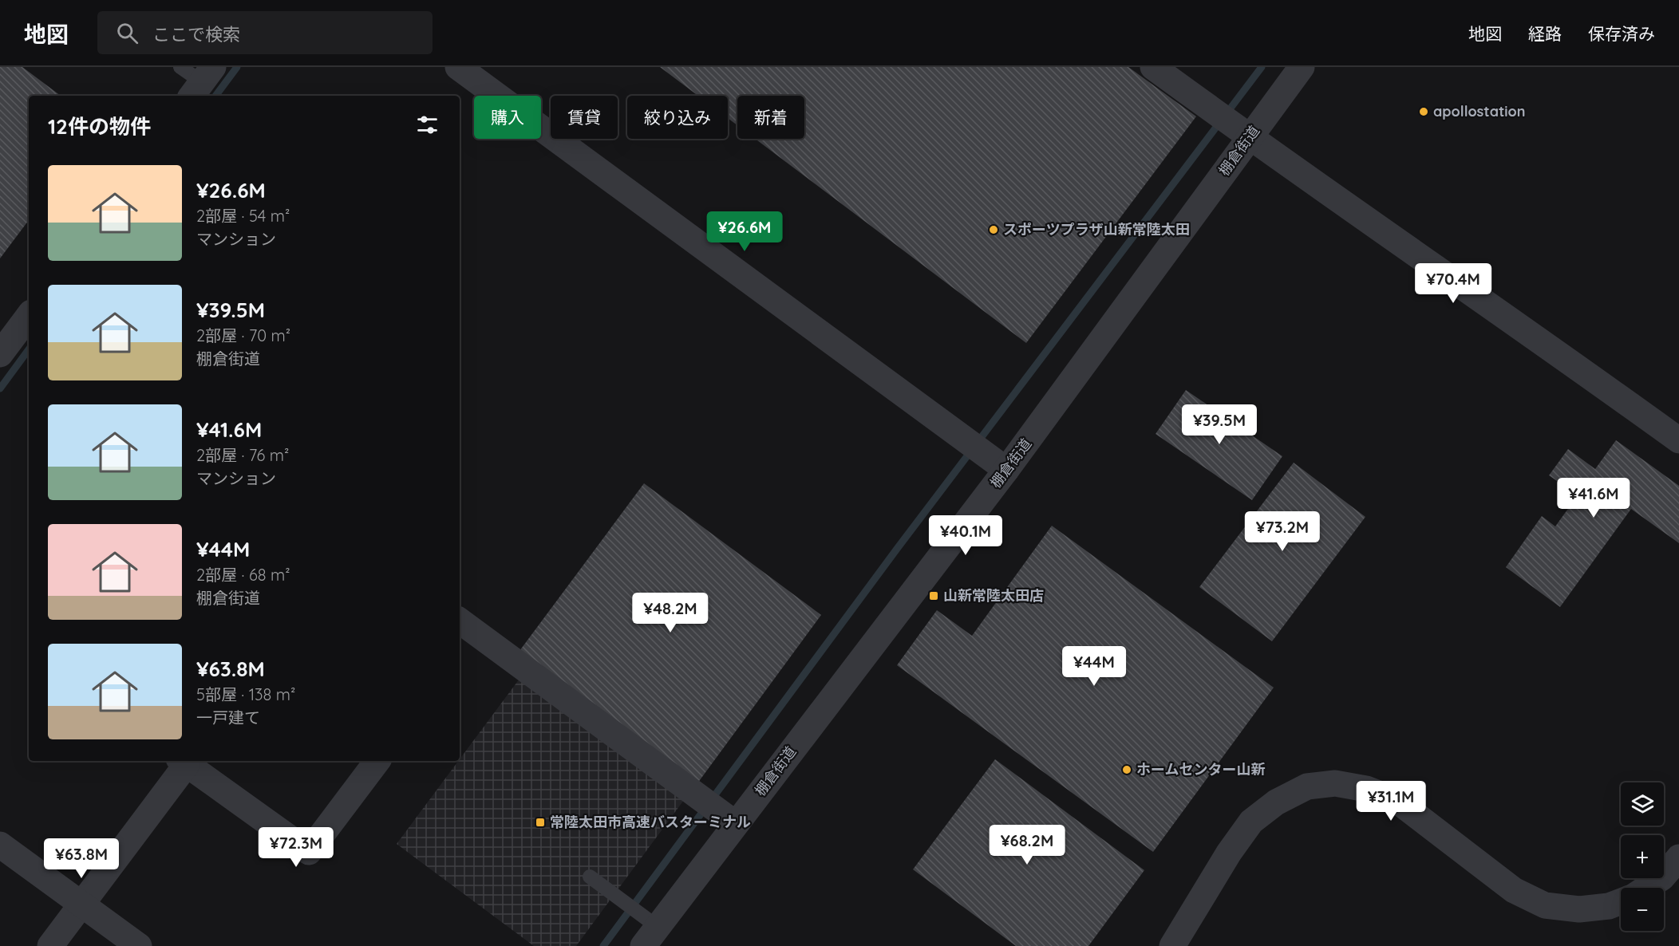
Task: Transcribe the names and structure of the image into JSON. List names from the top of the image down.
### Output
{
  "streets": {
    "street": ["棚倉街道"]
  },
  "places": {
    "other": ["apollostation", "スポーツプラザ山新常陸太田", "ホームセンター山新"],
    "transit": ["山新常陸太田店", "常陸太田市高速バスターミナル"]
  },
  "page": {
    "header": "地図",
    "search": "ここで検索",
    "nav": ["地図", "経路", "保存済み"],
    "chip": [
      "購入",
      "賃貸",
      "絞り込み",
      "新着"
    ],
    "heading": "12件の物件",
    "list": [
      {
        "name": "¥26.6M",
        "note": "2部屋 · 54 m² · マンション"
      },
      {
        "name": "¥39.5M",
        "note": "2部屋 · 70 m² · 棚倉街道"
      },
      {
        "name": "¥41.6M",
        "note": "2部屋 · 76 m² · マンション"
      },
      {
        "name": "¥44M",
        "note": "2部屋 · 68 m² · 棚倉街道"
      },
      {
        "name": "¥63.8M",
        "note": "5部屋 · 138 m² · 一戸建て"
      }
    ],
    "price": [
      "¥26.6M",
      "¥70.4M",
      "¥39.5M",
      "¥41.6M",
      "¥73.2M",
      "¥40.1M",
      "¥48.2M",
      "¥44M",
      "¥31.1M",
      "¥68.2M",
      "¥72.3M",
      "¥63.8M"
    ],
    "map_buttons": ["+", "−"]
  }
}
